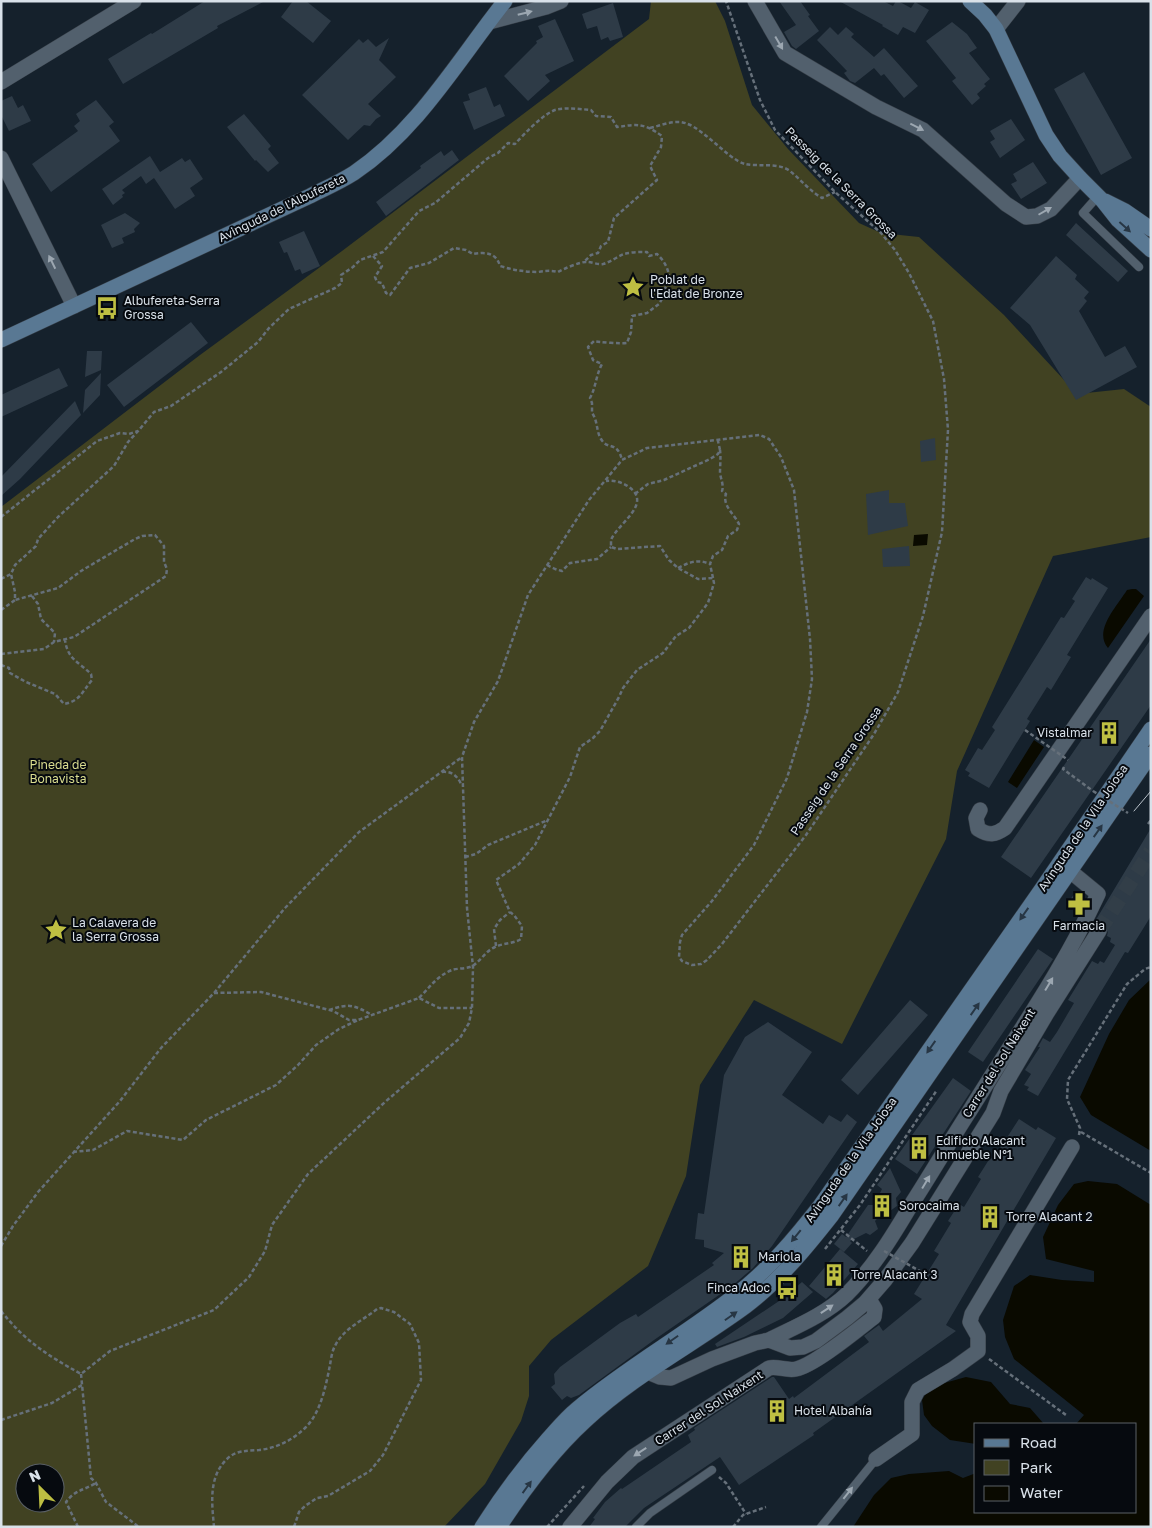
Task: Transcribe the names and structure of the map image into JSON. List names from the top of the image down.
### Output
{
  "streets": {
    "main road": ["Avinguda de l'Albufereta", "Avinguda de la Vila Joiosa"],
    "street": ["Carrer del Sol Naixent"],
    "path": ["Passeig de la Serra Grossa"]
  },
  "crossings": [
    ["Avinguda de la Vila Joiosa", "Carrer del Sol Naixent"]
  ],
  "parks": ["Pineda de Bonavista"],
  "places": {
    "place": ["Poblat de l'Edat de Bronze", "La Calavera de la Serra Grossa"],
    "bus stop": ["Albufereta-Serra Grossa", "Finca Adoc"],
    "building": [
      "Vistalmar",
      "Edificio Alacant Inmueble N°1",
      "Sorocaima",
      "Torre Alacant 2",
      "Mariola",
      "Torre Alacant 3",
      "Hotel Albahía"
    ],
    "pharmacy": ["Farmacia"]
  },
  "legend": ["Road", "Park", "Water"],
  "north": "top left"
}
